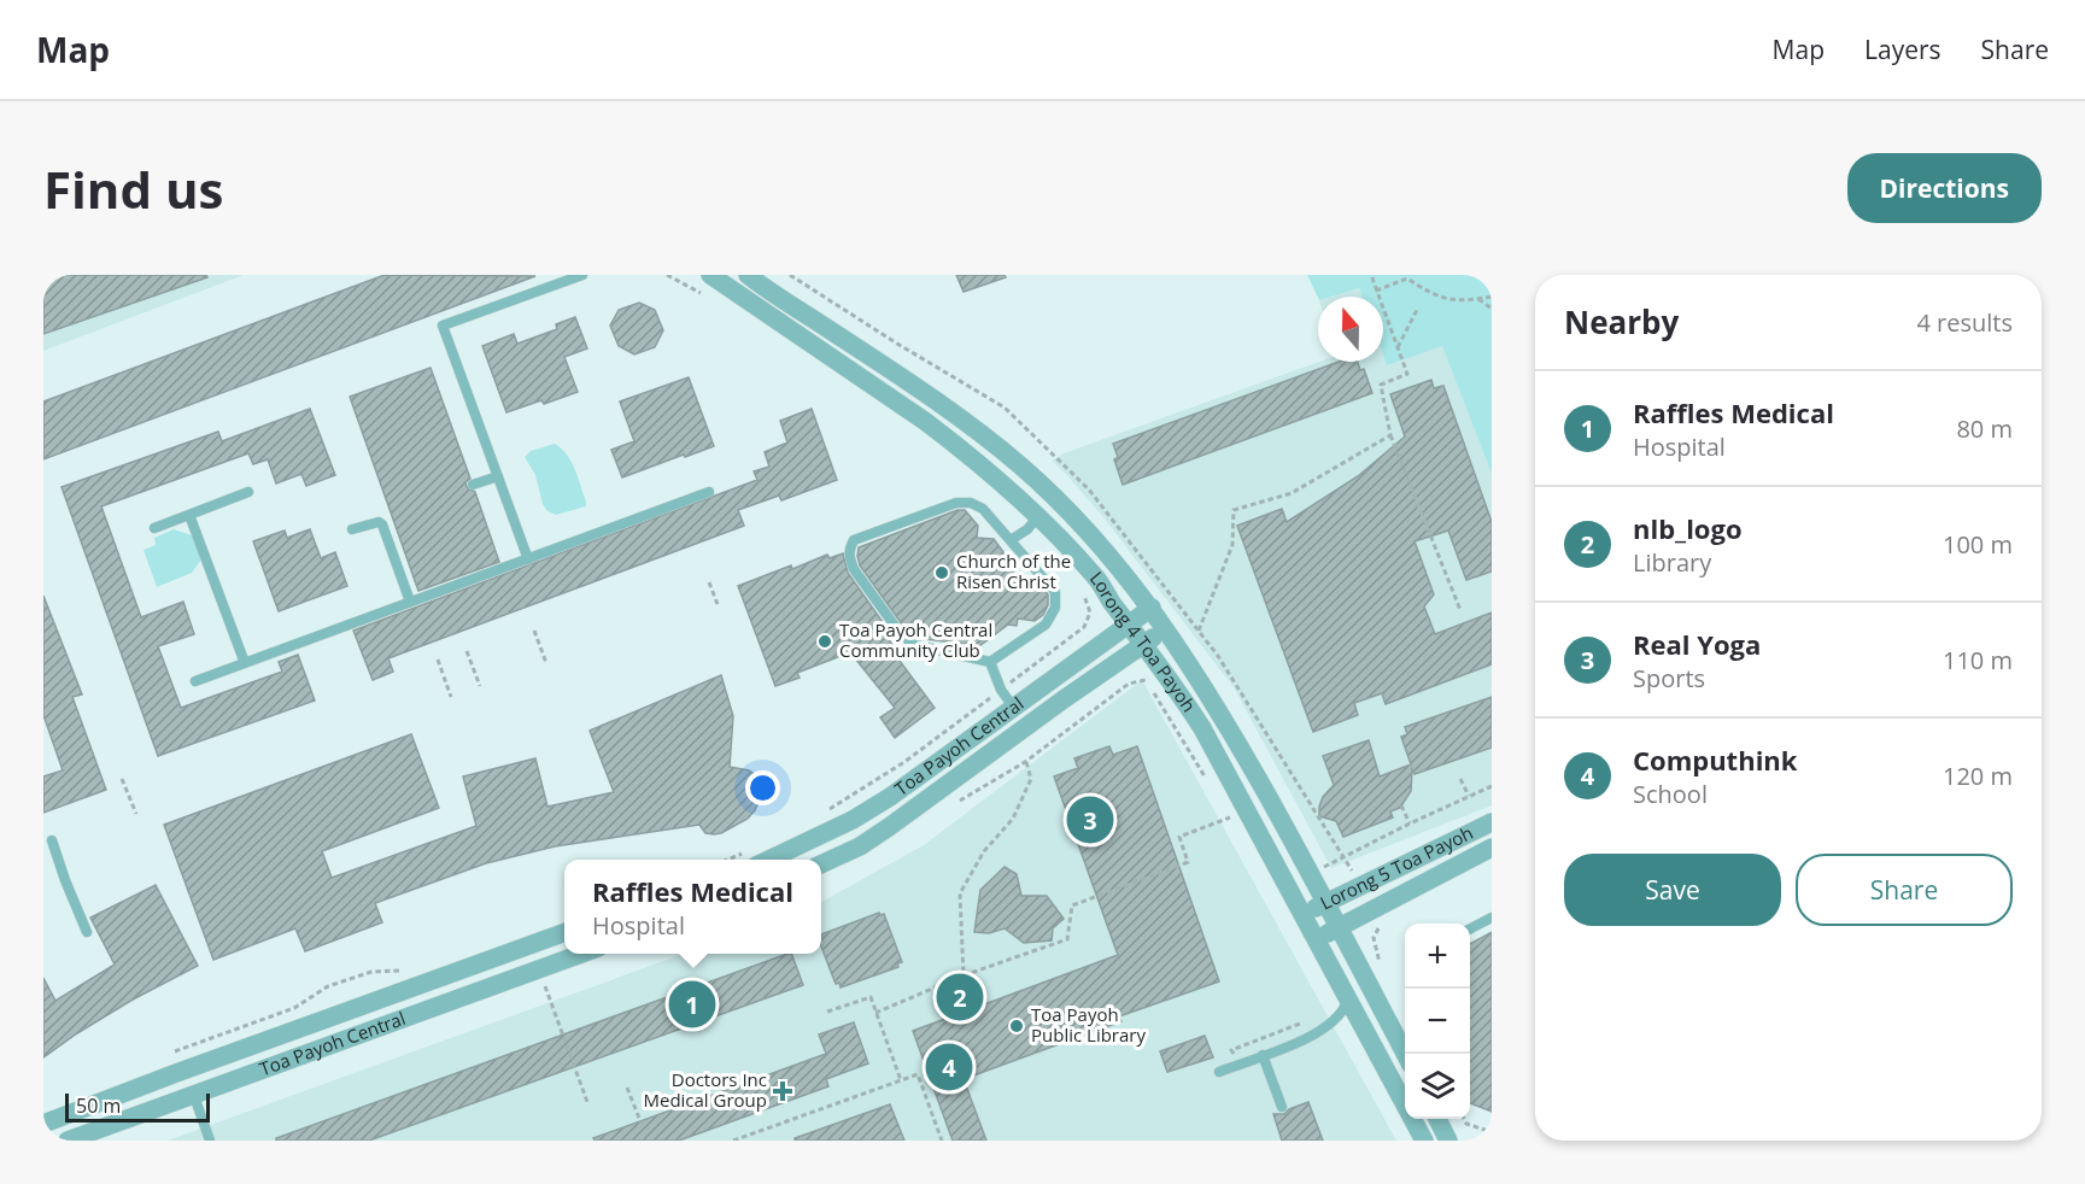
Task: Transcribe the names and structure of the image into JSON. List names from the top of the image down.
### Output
{
  "streets": {
    "street": ["Lorong 4 Toa Payoh", "Toa Payoh Central", "Lorong 5 Toa Payoh"]
  },
  "crossings": [
    ["Lorong 4 Toa Payoh", "Toa Payoh Central"],
    ["Lorong 4 Toa Payoh", "Lorong 5 Toa Payoh"]
  ],
  "places": {
    "other": ["Church of the Risen Christ", "Toa Payoh Central Community Club", "Toa Payoh Public Library"],
    "health": ["Doctors Inc Medical Group"]
  },
  "scale_bar": "50 m",
  "north": "top",
  "page": {
    "header": "Map",
    "nav": ["Map", "Layers", "Share"],
    "buttons": [
      "Directions",
      ["Save", "Share"]
    ],
    "title": "Find us",
    "heading": ["Nearby", "4 results"],
    "list": [
      {
        "mark": "1",
        "name": "Raffles Medical",
        "note": "Hospital",
        "value": "80 m"
      },
      {
        "mark": "2",
        "name": "nlb_logo",
        "note": "Library",
        "value": "100 m"
      },
      {
        "mark": "3",
        "name": "Real Yoga",
        "note": "Sports",
        "value": "110 m"
      },
      {
        "mark": "4",
        "name": "Computhink",
        "note": "School",
        "value": "120 m"
      }
    ],
    "pins": [
      "3",
      "2",
      "1",
      "4"
    ],
    "popup": ["Raffles Medical", "Hospital"],
    "map_buttons": ["+", "−"],
    "scale": "50 m"
  }
}
